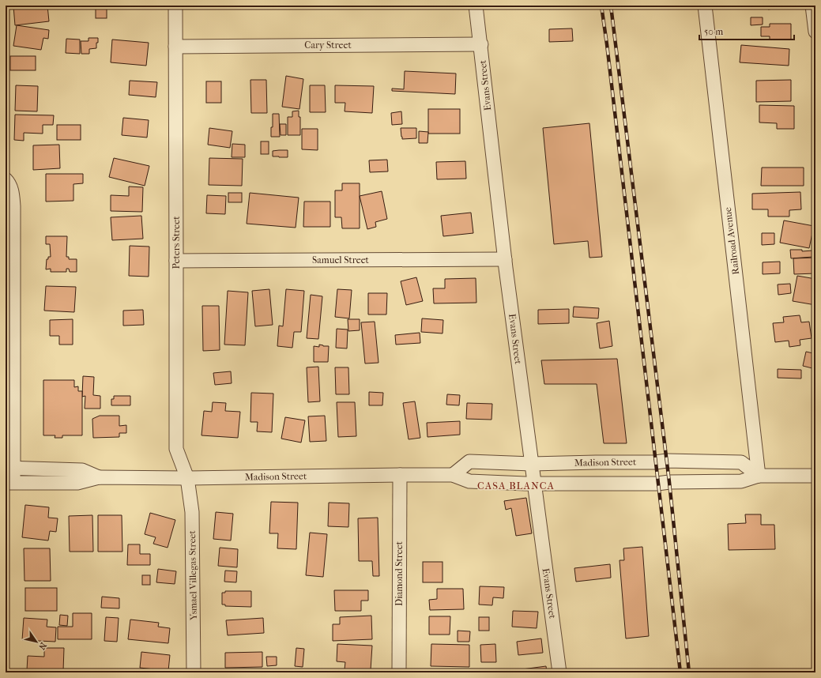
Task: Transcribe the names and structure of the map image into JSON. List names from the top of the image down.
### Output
{
  "streets": {
    "street": [
      "Cary Street",
      "Evans Street",
      "Railroad Avenue",
      "Peters Street",
      "Samuel Street",
      "Madison Street",
      "Diamond Street",
      "Ysmael Villegas Street"
    ]
  },
  "crossings": [
    ["Cary Street", "Evans Street"],
    ["Cary Street", "Peters Street"],
    ["Evans Street", "Samuel Street"],
    ["Evans Street", "Madison Street"],
    ["Railroad Avenue", "Madison Street"],
    ["Peters Street", "Samuel Street"],
    ["Peters Street", "Madison Street"],
    ["Peters Street", "Ysmael Villegas Street"],
    ["Madison Street", "Diamond Street"],
    ["Madison Street", "Ysmael Villegas Street"]
  ],
  "districts": ["CASA BLANCA"],
  "scale_bar": "50 m",
  "north": "bottom right"
}
